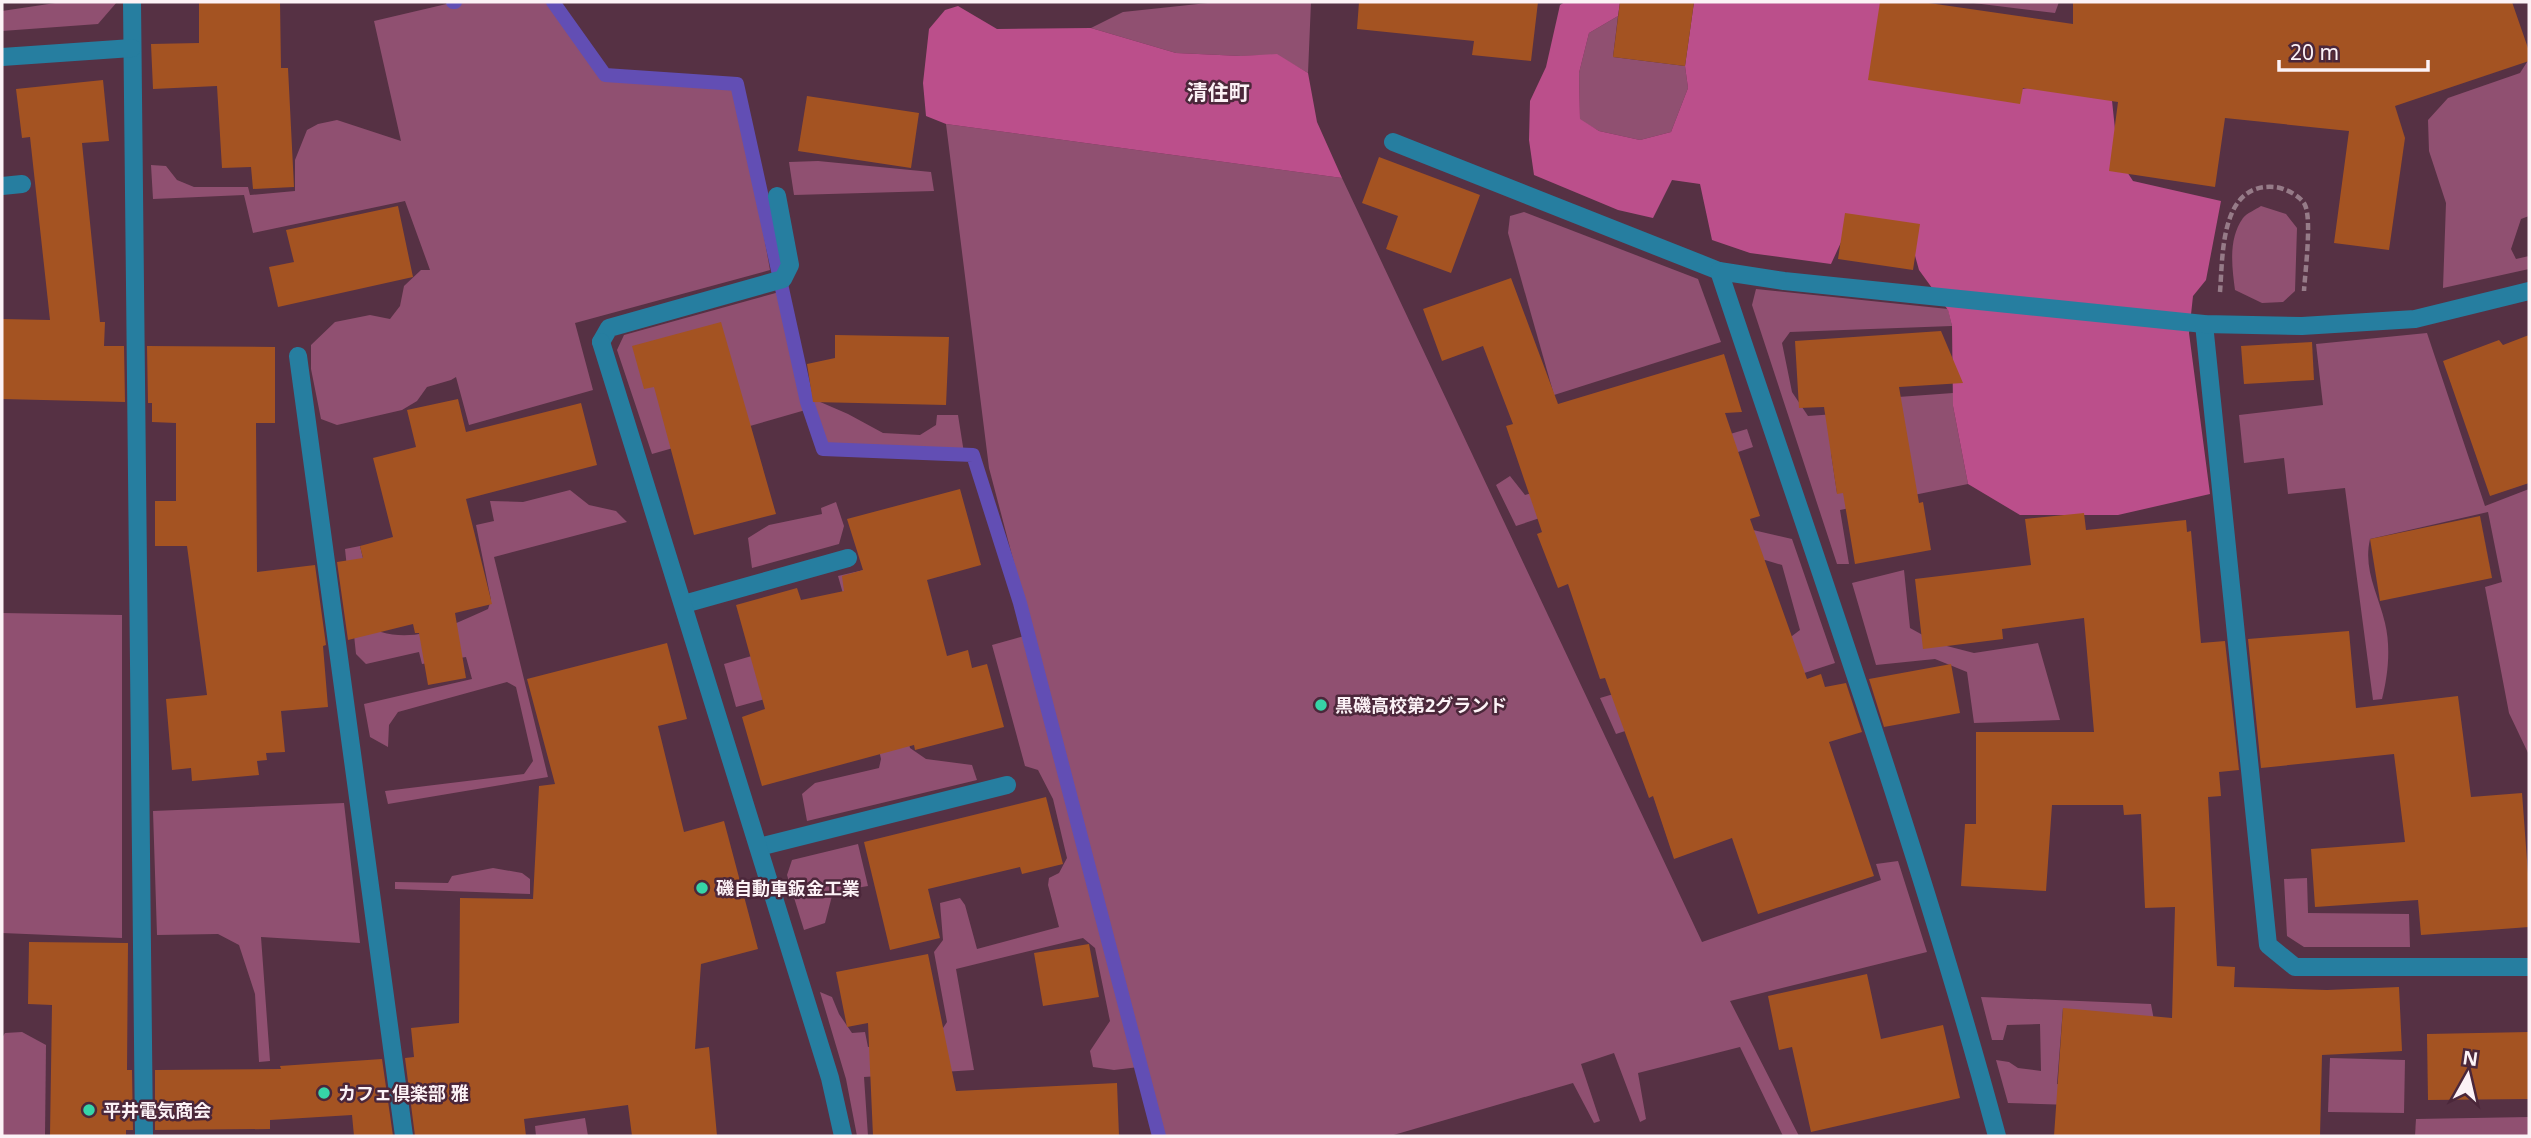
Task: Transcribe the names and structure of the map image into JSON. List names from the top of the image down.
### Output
{
  "districts": ["清住町"],
  "places": [
    "黒磯高校第2グランド",
    "磯自動車鈑金工業",
    "カフェ倶楽部 雅",
    "平井電気商会"
  ],
  "scale_bar": "20 m",
  "north": "top"
}
